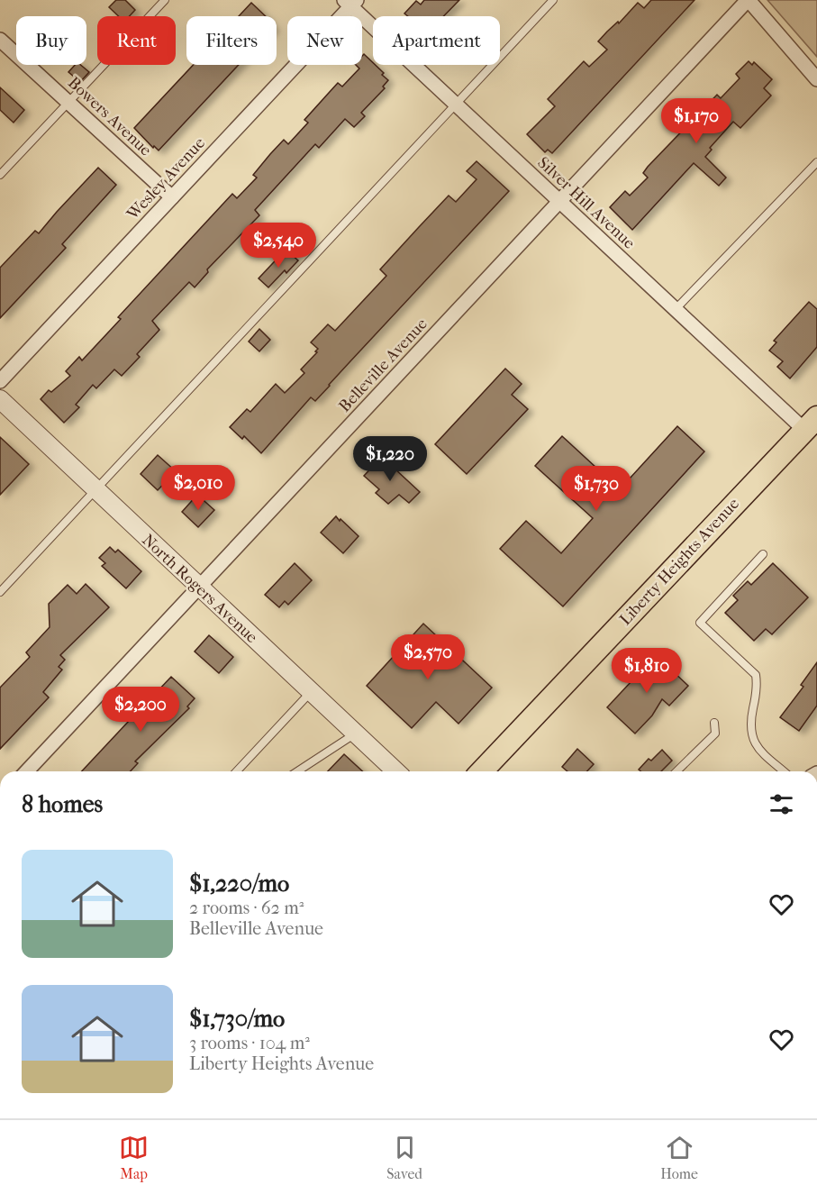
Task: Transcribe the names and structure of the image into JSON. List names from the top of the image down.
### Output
{
  "streets": {
    "main road": ["Liberty Heights Avenue"],
    "street": [
      "Bowers Avenue",
      "Wesley Avenue",
      "Silver Hill Avenue",
      "Belleville Avenue",
      "North Rogers Avenue"
    ]
  },
  "crossings": [
    ["Bowers Avenue", "Wesley Avenue"],
    ["Wesley Avenue", "Silver Hill Avenue"],
    ["Silver Hill Avenue", "Belleville Avenue"],
    ["Silver Hill Avenue", "Liberty Heights Avenue"],
    ["Belleville Avenue", "North Rogers Avenue"]
  ],
  "page": {
    "chip": [
      "Buy",
      "Rent",
      "Filters",
      "New",
      "Apartment"
    ],
    "price": [
      "$1,170",
      "$2,540",
      "$1,220",
      "$2,010",
      "$1,730",
      "$2,570",
      "$1,810",
      "$2,200"
    ],
    "heading": "8 homes",
    "list": [
      {
        "name": "$1,220/mo",
        "note": "2 rooms · 62 m² · Belleville Avenue"
      },
      {
        "name": "$1,730/mo",
        "note": "3 rooms · 104 m² · Liberty Heights Avenue"
      }
    ],
    "tabs": ["Map", "Saved", "Home"]
  }
}
